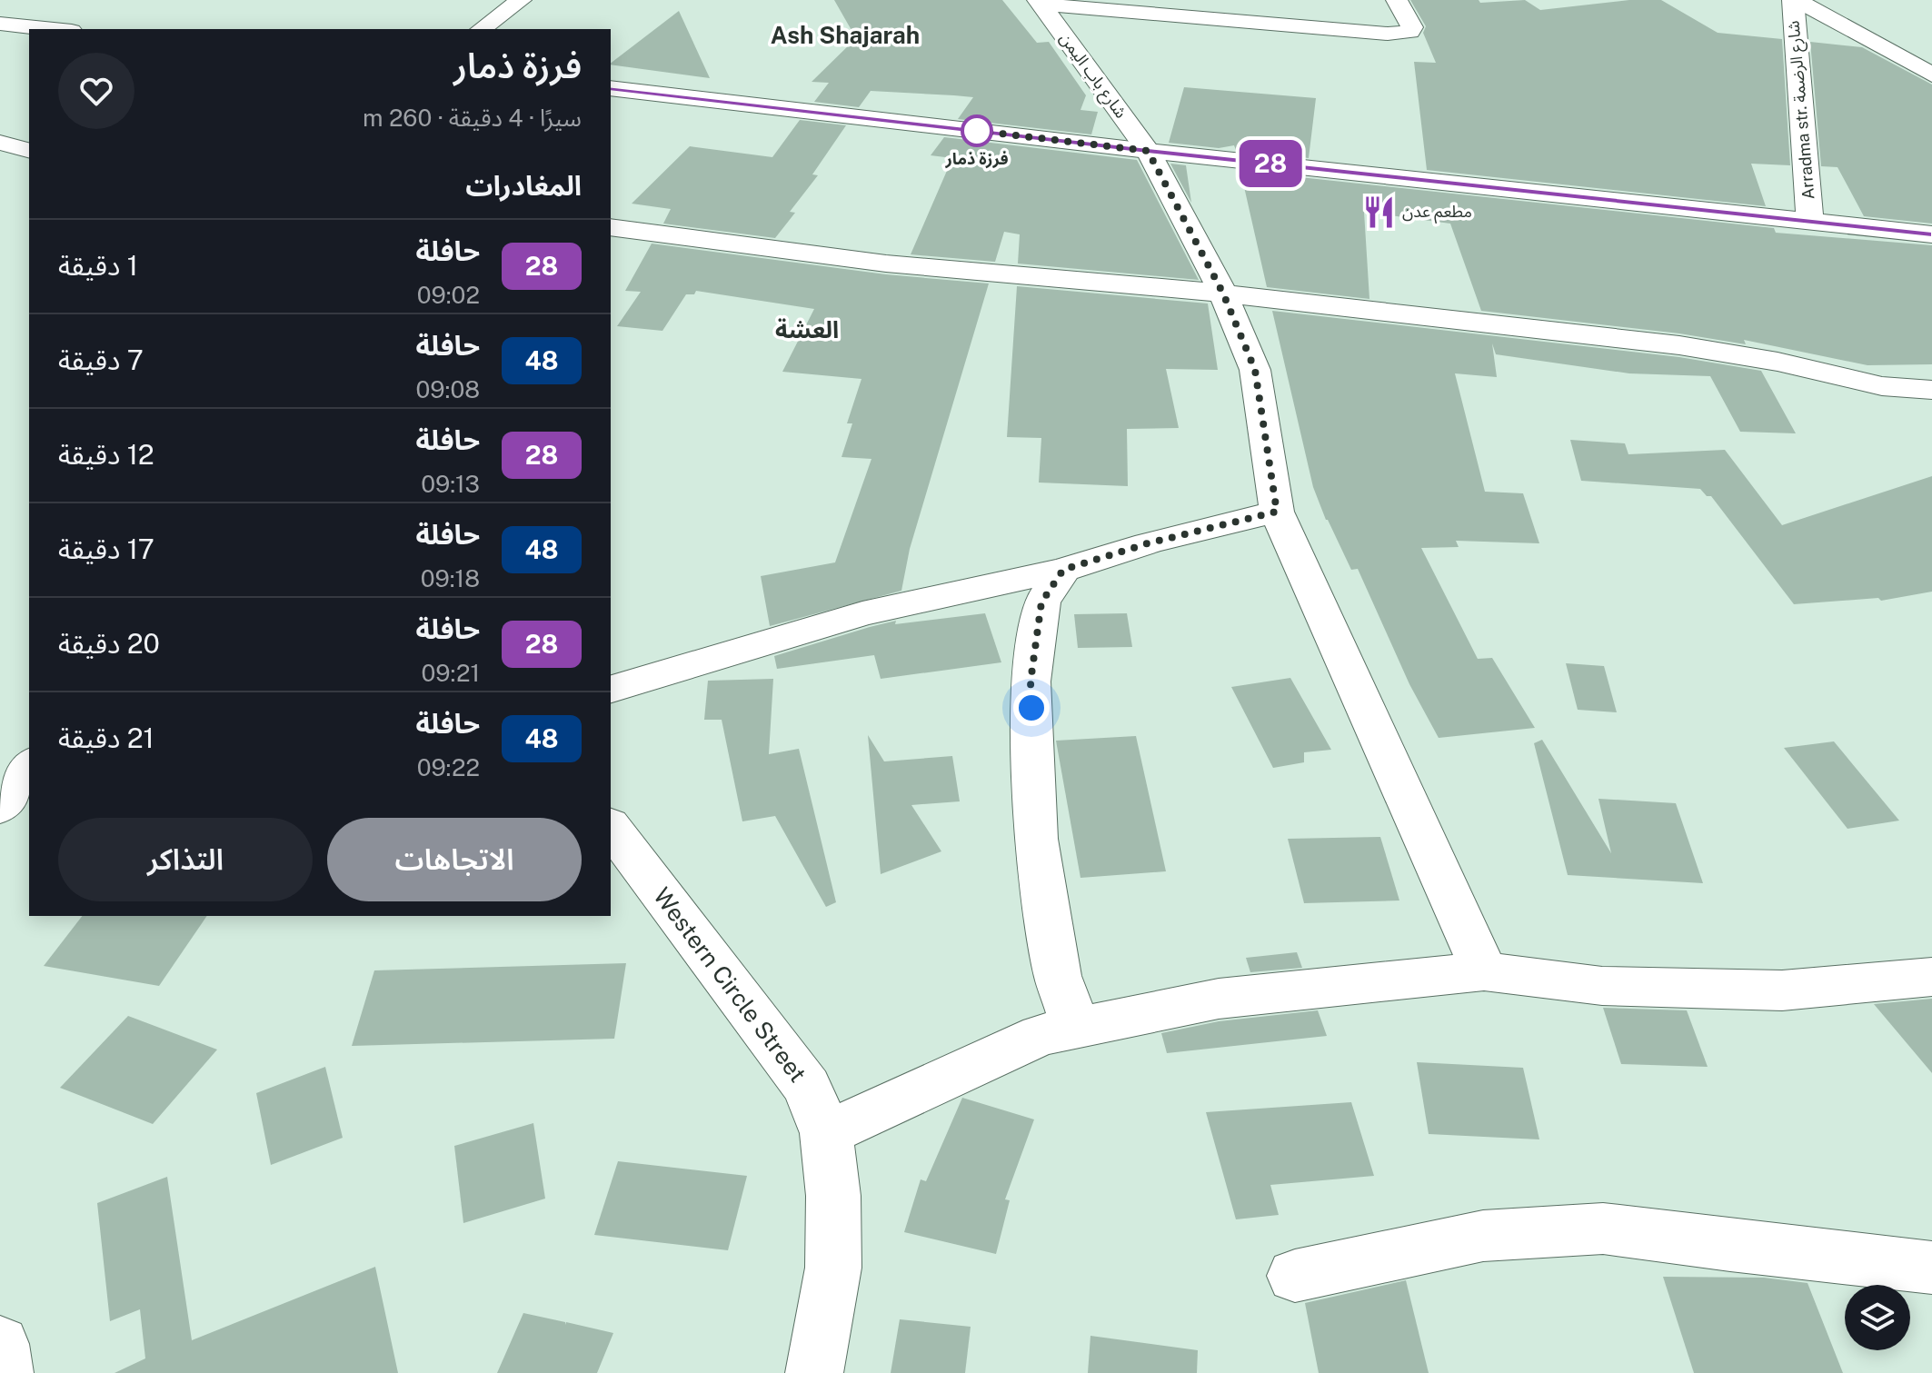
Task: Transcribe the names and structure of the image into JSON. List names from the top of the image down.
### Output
{
  "streets": {
    "street": ["شارع باب اليمن", "Arradma str. شارع الرضمة", "Western Circle Street"]
  },
  "districts": ["Ash Shajarah", "العشة"],
  "places": {
    "other": ["فرزة ذمار"],
    "restaurant": ["مطعم عدن"]
  },
  "lines": ["bus line 28"],
  "page": {
    "on_map": "28",
    "heading": [
      ["فرزة ذمار", "سيرًا · 4 دقيقة · 260 m"],
      "المغادرات"
    ],
    "list": [
      {
        "mark": "28",
        "name": "حافلة",
        "note": "09:02",
        "value": "1 دقيقة"
      },
      {
        "mark": "48",
        "name": "حافلة",
        "note": "09:08",
        "value": "7 دقيقة"
      },
      {
        "mark": "28",
        "name": "حافلة",
        "note": "09:13",
        "value": "12 دقيقة"
      },
      {
        "mark": "48",
        "name": "حافلة",
        "note": "09:18",
        "value": "17 دقيقة"
      },
      {
        "mark": "28",
        "name": "حافلة",
        "note": "09:21",
        "value": "20 دقيقة"
      },
      {
        "mark": "48",
        "name": "حافلة",
        "note": "09:22",
        "value": "21 دقيقة"
      }
    ],
    "buttons": ["الاتجاهات", "التذاكر"]
  }
}
